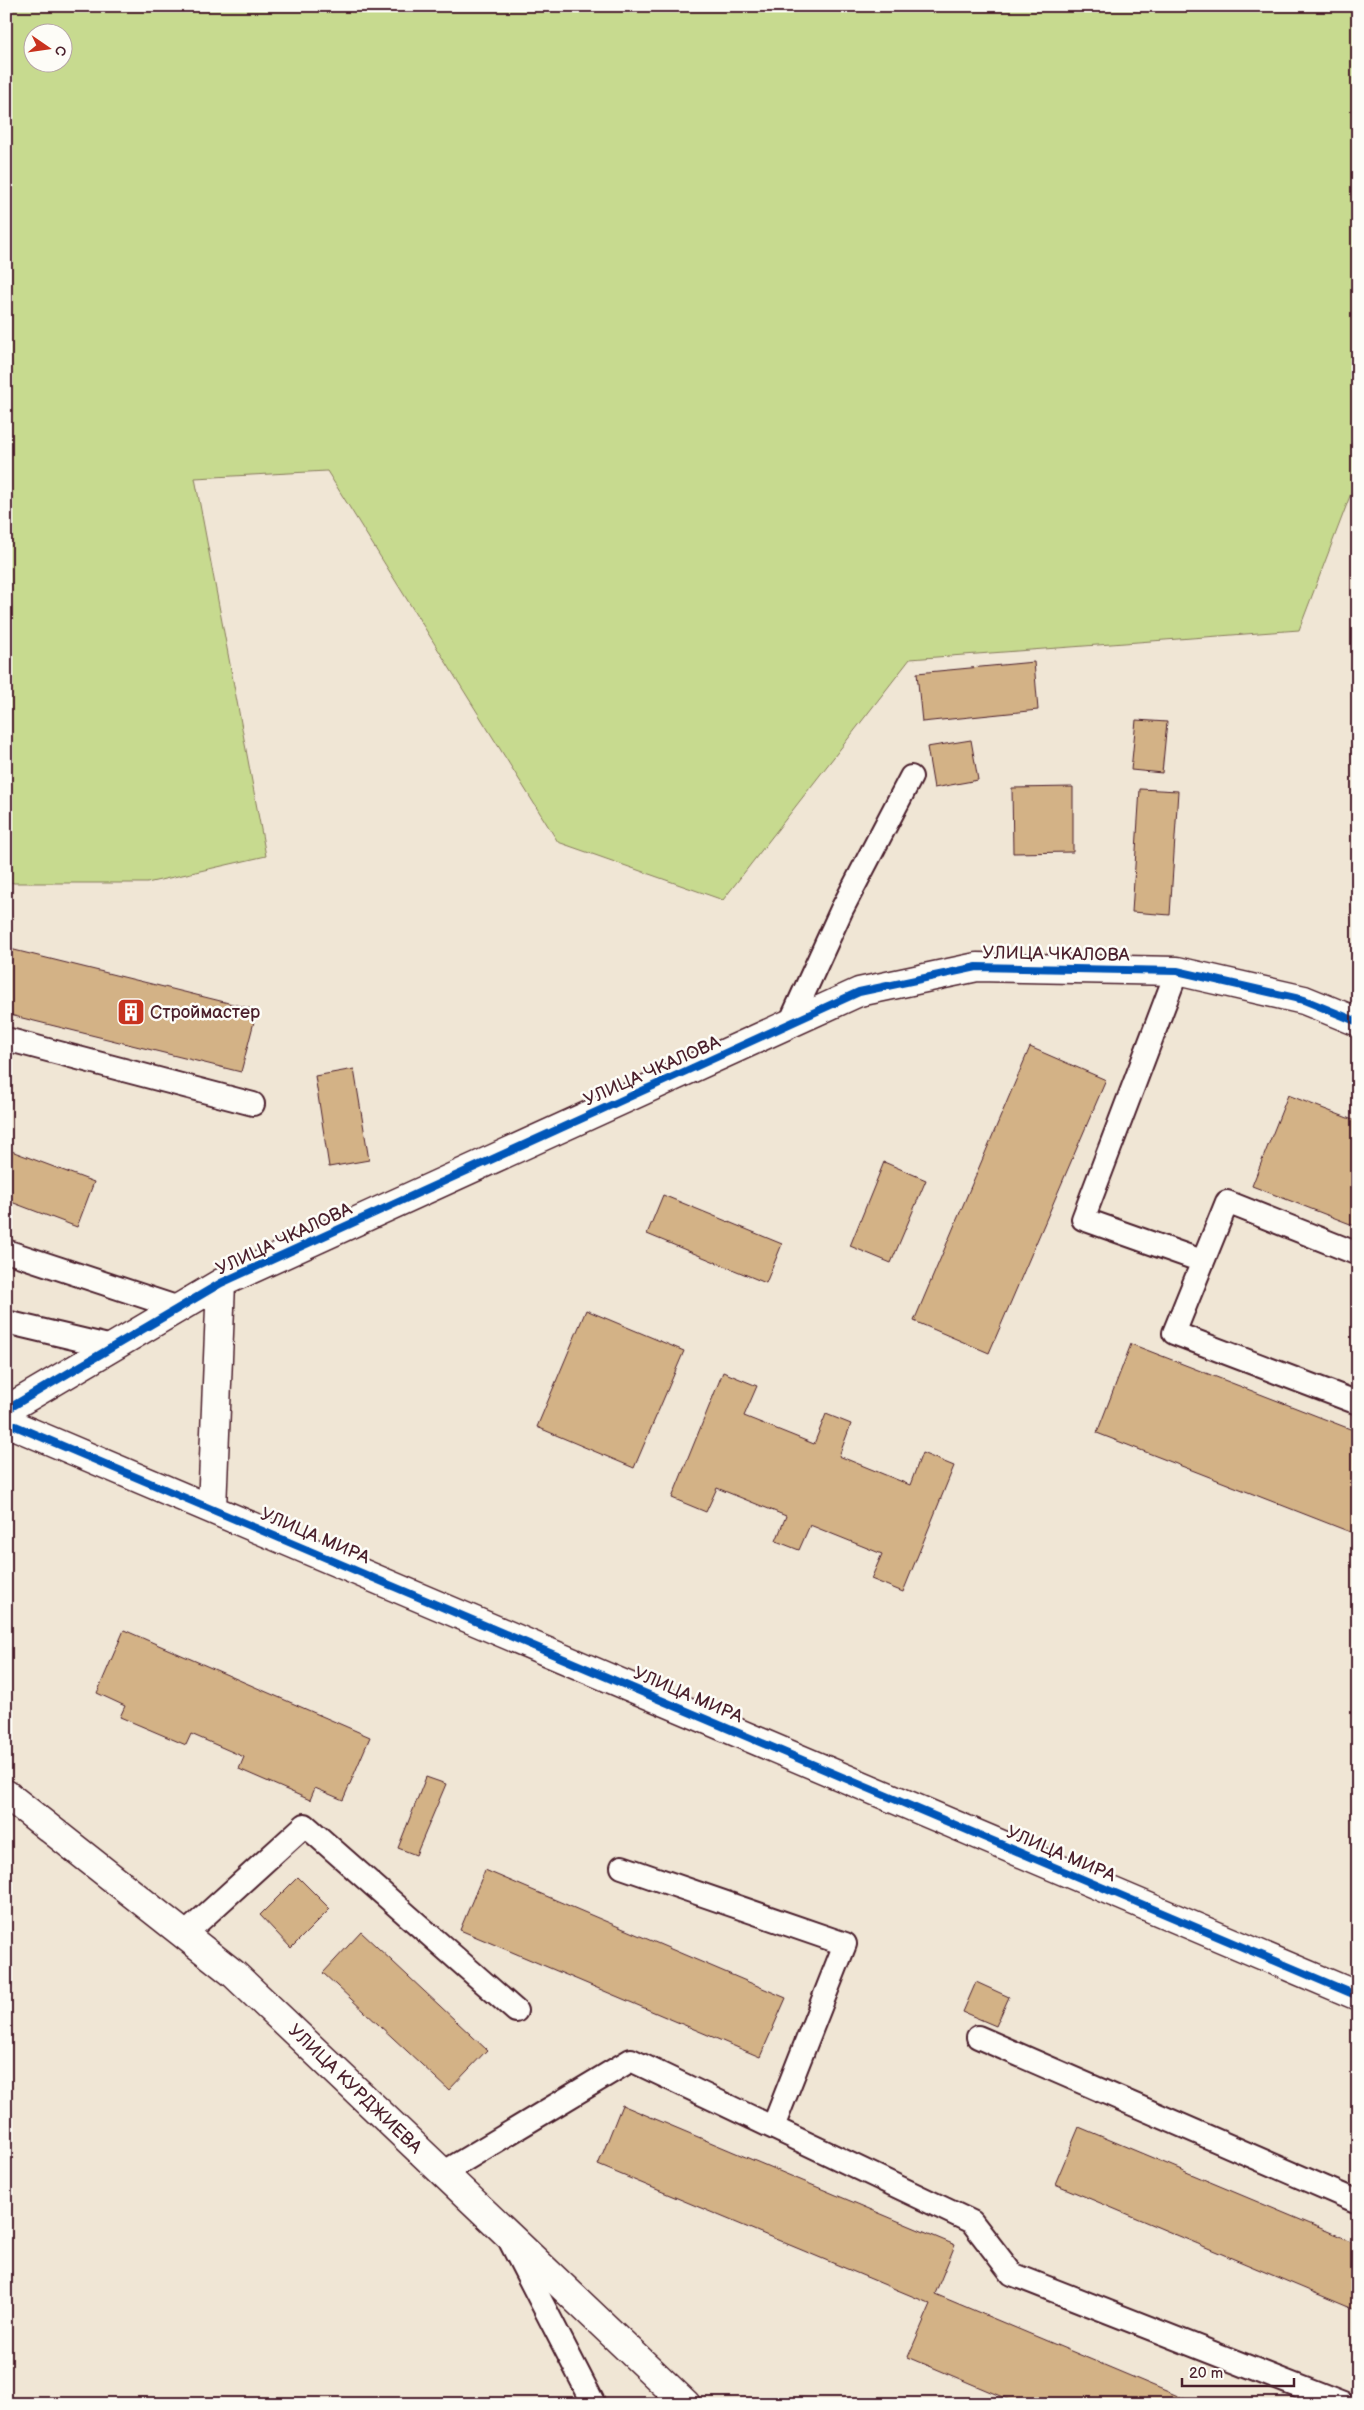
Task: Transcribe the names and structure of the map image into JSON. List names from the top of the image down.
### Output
{
  "streets": {
    "street": ["УЛИЦА ЧКАЛОВА", "УЛИЦА МИРА", "УЛИЦА КУРДЖИЕВА"]
  },
  "places": {
    "building": ["Строймастер"]
  },
  "scale_bar": "20 m",
  "north": "right"
}
